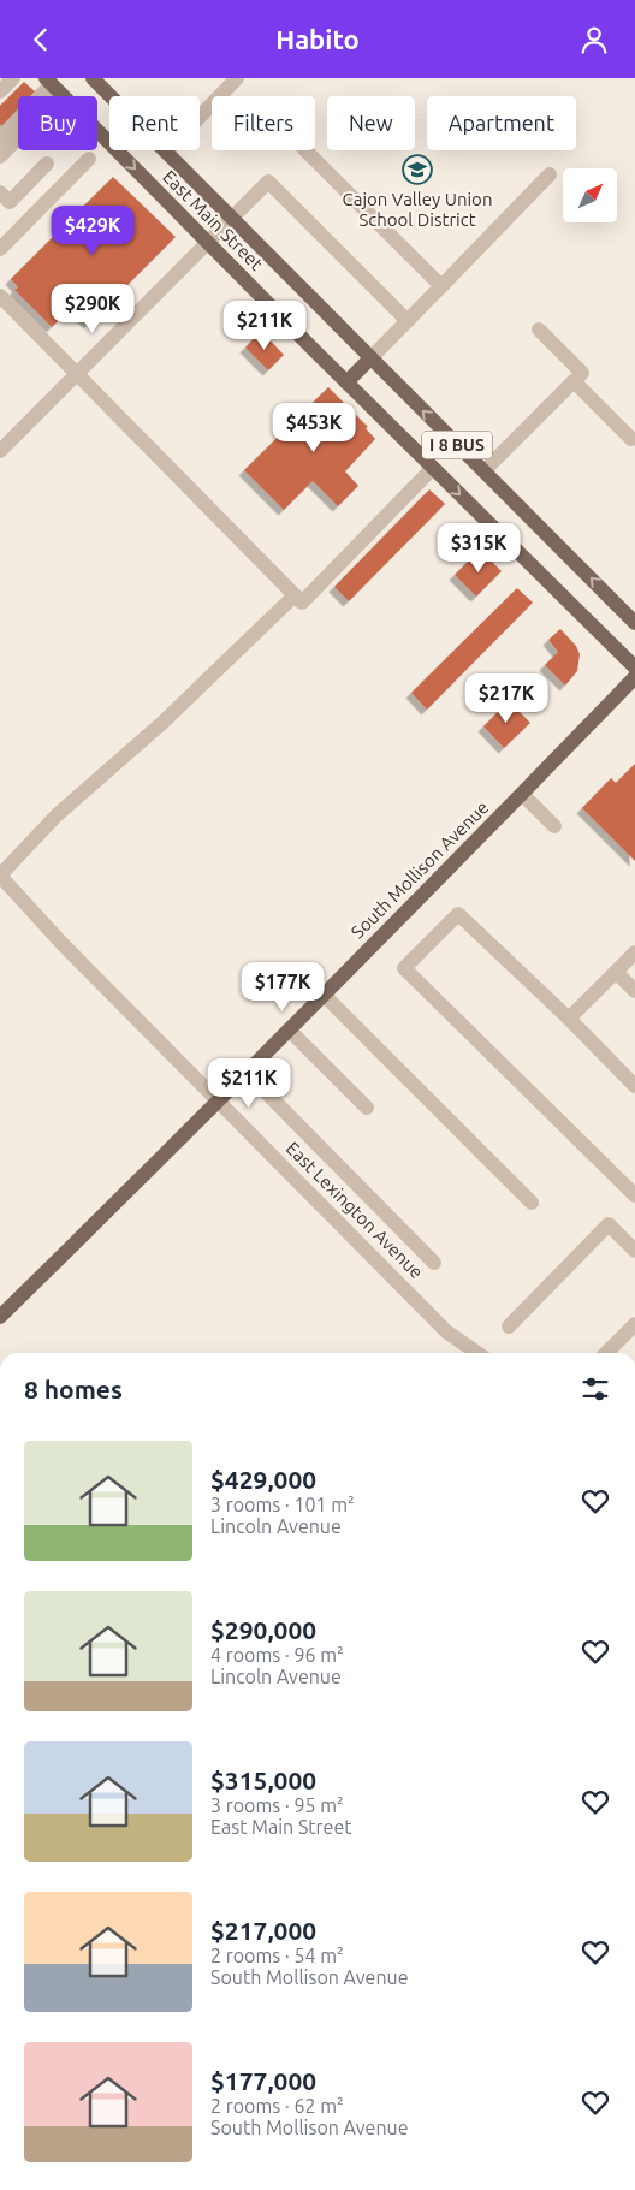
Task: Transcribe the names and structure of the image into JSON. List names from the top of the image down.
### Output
{
  "streets": {
    "main road": ["East Main Street", "I 8 BUS", "South Mollison Avenue"],
    "street": ["East Lexington Avenue"]
  },
  "crossings": [
    ["South Mollison Avenue", "East Lexington Avenue"]
  ],
  "places": {
    "school or university": ["Cajon Valley Union School District"]
  },
  "north": "top right",
  "page": {
    "header": "Habito",
    "chip": [
      "Buy",
      "Rent",
      "Filters",
      "New",
      "Apartment"
    ],
    "price": [
      "$429K",
      "$290K",
      "$211K",
      "$453K",
      "$315K",
      "$217K",
      "$177K",
      "$211K"
    ],
    "heading": "8 homes",
    "list": [
      {
        "name": "$429,000",
        "note": "3 rooms · 101 m² · Lincoln Avenue"
      },
      {
        "name": "$290,000",
        "note": "4 rooms · 96 m² · Lincoln Avenue"
      },
      {
        "name": "$315,000",
        "note": "3 rooms · 95 m² · East Main Street"
      },
      {
        "name": "$217,000",
        "note": "2 rooms · 54 m² · South Mollison Avenue"
      },
      {
        "name": "$177,000",
        "note": "2 rooms · 62 m² · South Mollison Avenue"
      }
    ]
  }
}
